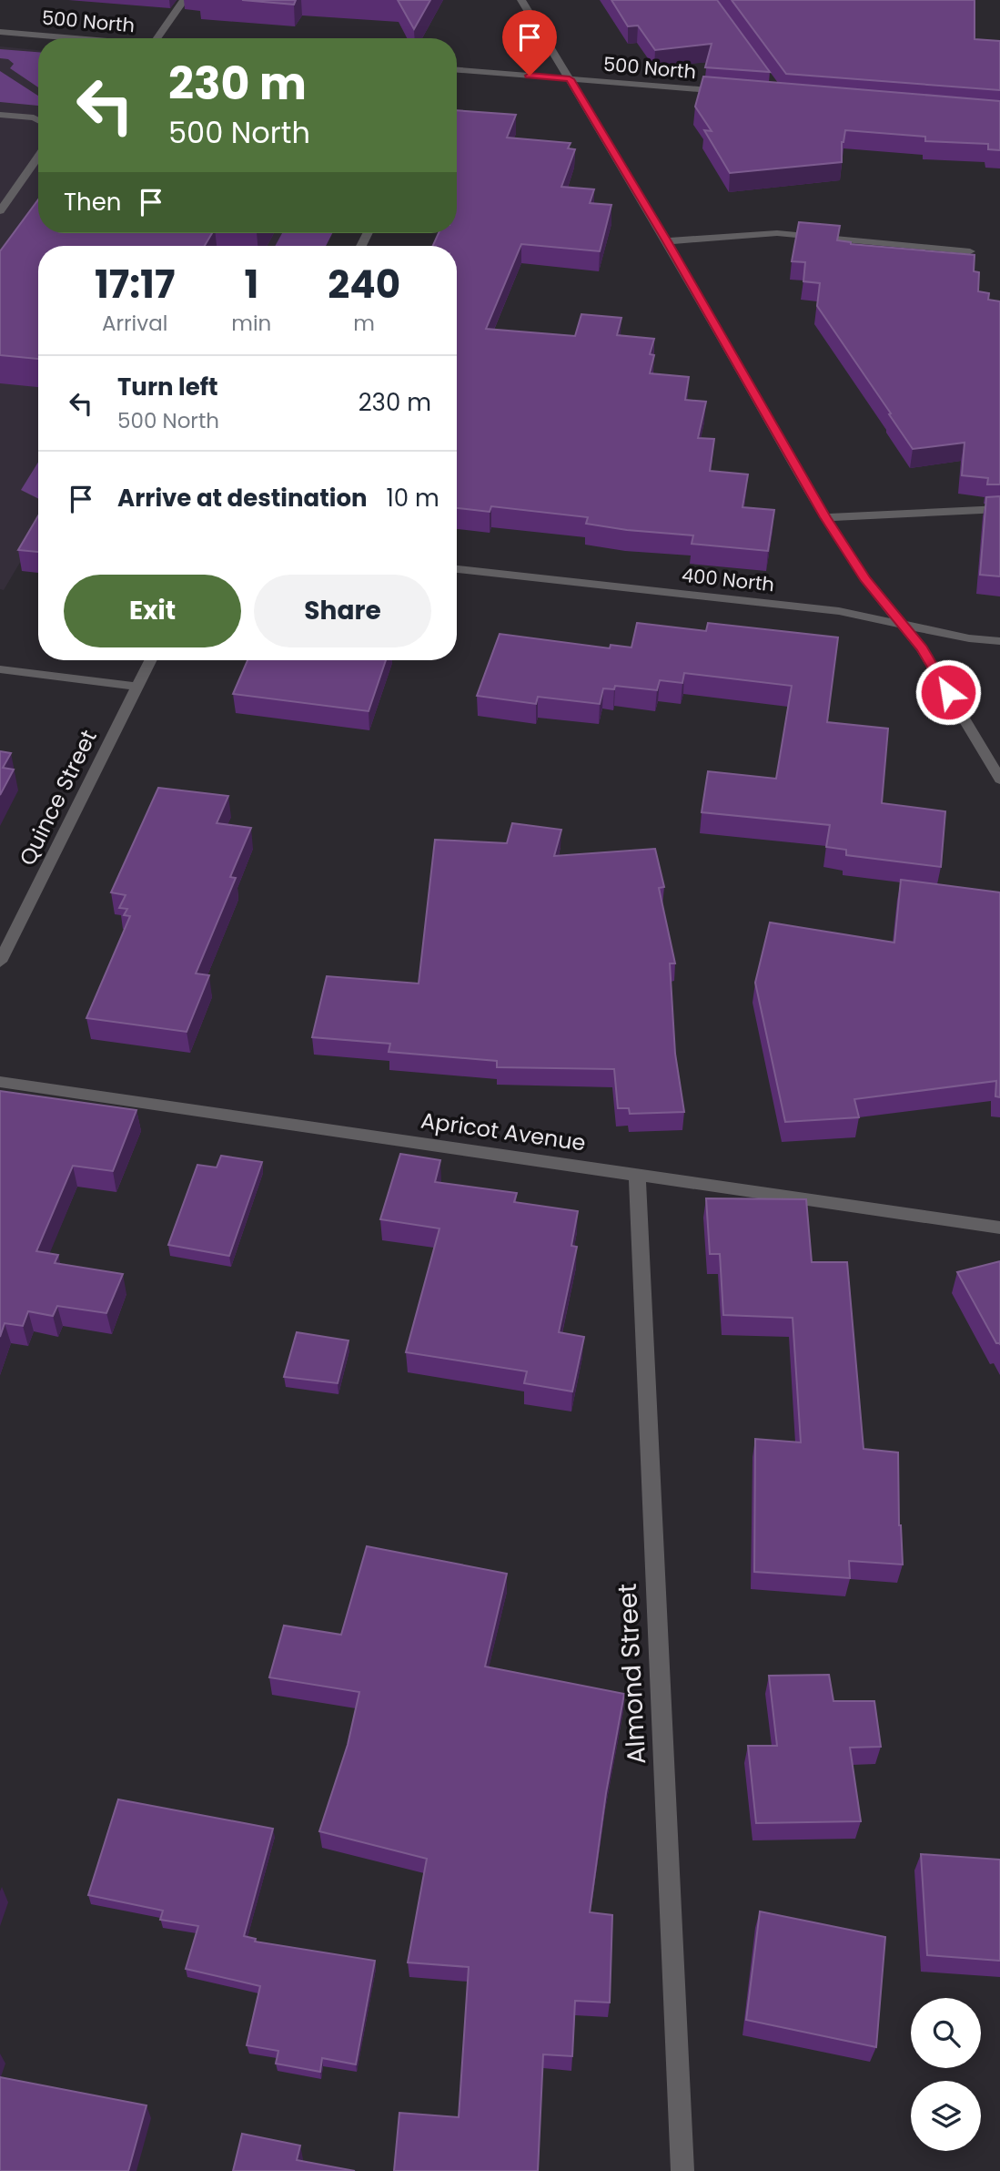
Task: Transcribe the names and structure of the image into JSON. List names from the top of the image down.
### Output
{
  "streets": {
    "street": [
      "500 North",
      "400 North",
      "Quince Street",
      "Apricot Avenue",
      "Almond Street"
    ]
  },
  "crossings": [
    ["Apricot Avenue", "Almond Street"]
  ],
  "page": {
    "turn": ["230 m", "500 North"],
    "then": "Then",
    "eta": [
      "17:17",
      "Arrival",
      "1",
      "min",
      "240",
      "m"
    ],
    "list": [
      {
        "name": "Turn left",
        "note": "500 North",
        "value": "230 m"
      },
      {
        "name": "Arrive at destination",
        "value": "10 m"
      }
    ],
    "buttons": ["Exit", "Share"]
  }
}
